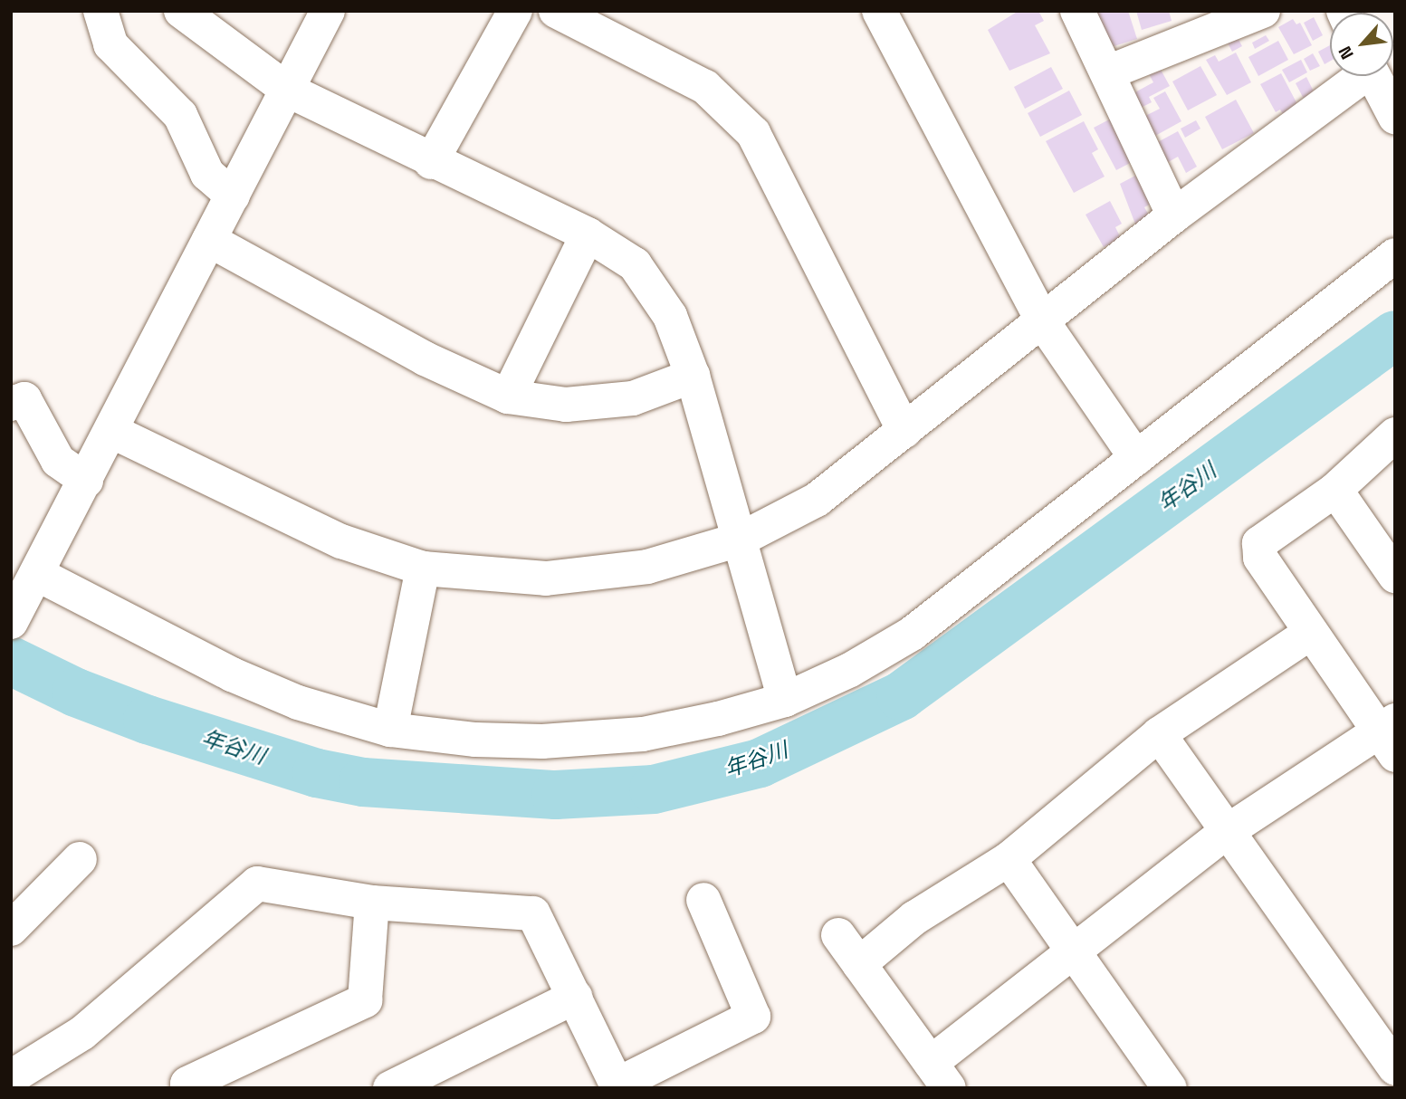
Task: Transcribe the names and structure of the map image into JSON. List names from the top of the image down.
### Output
{
  "water": ["年谷川"],
  "north": "bottom left"
}
